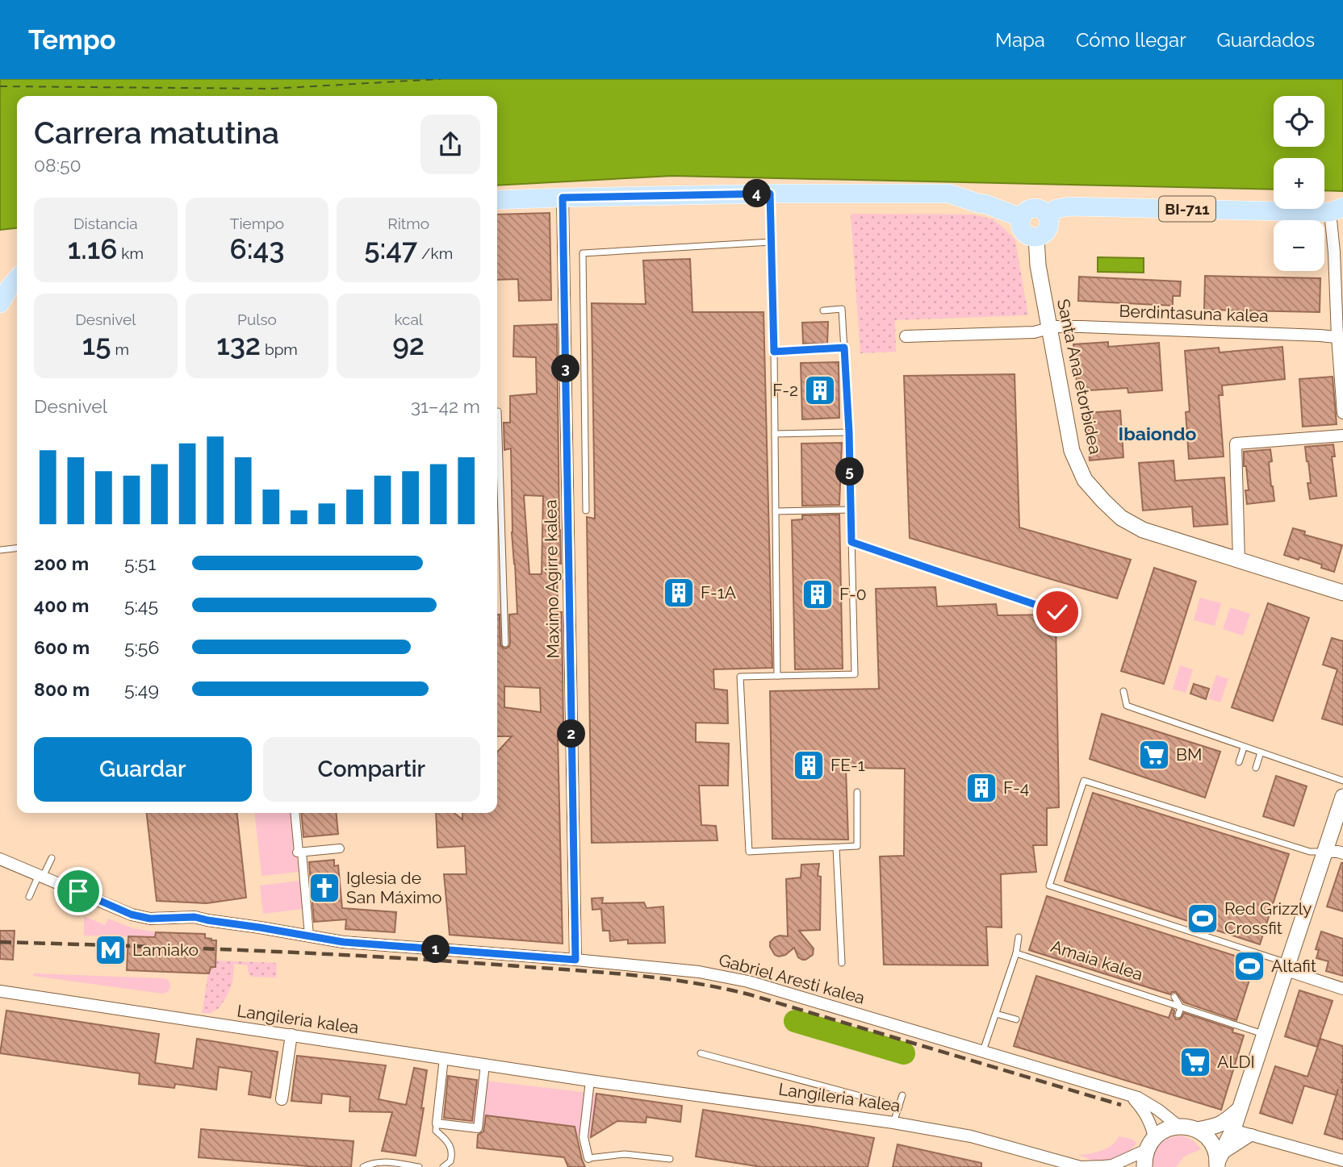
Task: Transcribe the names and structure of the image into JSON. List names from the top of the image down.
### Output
{
  "streets": {
    "main road": ["BI-711"],
    "street": [
      "Berdintasuna kalea",
      "Santa Ana etorbidea",
      "Maximo Agirre kalea",
      "Gabriel Aresti kalea",
      "Langileria kalea"
    ],
    "lane": ["Amaia kalea"]
  },
  "crossings": [
    ["BI-711", "Santa Ana etorbidea"],
    ["Berdintasuna kalea", "Santa Ana etorbidea"],
    ["Maximo Agirre kalea", "Gabriel Aresti kalea"]
  ],
  "districts": ["Ibaiondo"],
  "places": {
    "building": [
      "F-2",
      "F-1A",
      "F-0",
      "FE-1",
      "F-4"
    ],
    "supermarket": ["BM", "ALDI"],
    "church": ["Iglesia de San Máximo"],
    "sports": ["Red Grizzly Crossfit", "Altafit"],
    "metro station": ["Lamiako"]
  },
  "page": {
    "header": "Tempo",
    "nav": ["Mapa", "Cómo llegar", "Guardados"],
    "map_buttons": ["+", "−"],
    "heading": ["Carrera matutina", "08:50"],
    "pins": [
      "4",
      "3",
      "5",
      "2",
      "1"
    ],
    "stats": [
      ["Distancia", "1.16 km"],
      ["Tiempo", "6:43"],
      ["Ritmo", "5:47 /km"],
      ["Desnivel", "15 m"],
      ["Pulso", "132 bpm"],
      ["kcal", "92"]
    ],
    "chart": ["Desnivel", "31–42 m"],
    "list": [
      {
        "name": "200 m",
        "note": "5:51"
      },
      {
        "name": "400 m",
        "note": "5:45"
      },
      {
        "name": "600 m",
        "note": "5:56"
      },
      {
        "name": "800 m",
        "note": "5:49"
      }
    ],
    "buttons": ["Guardar", "Compartir"]
  }
}
